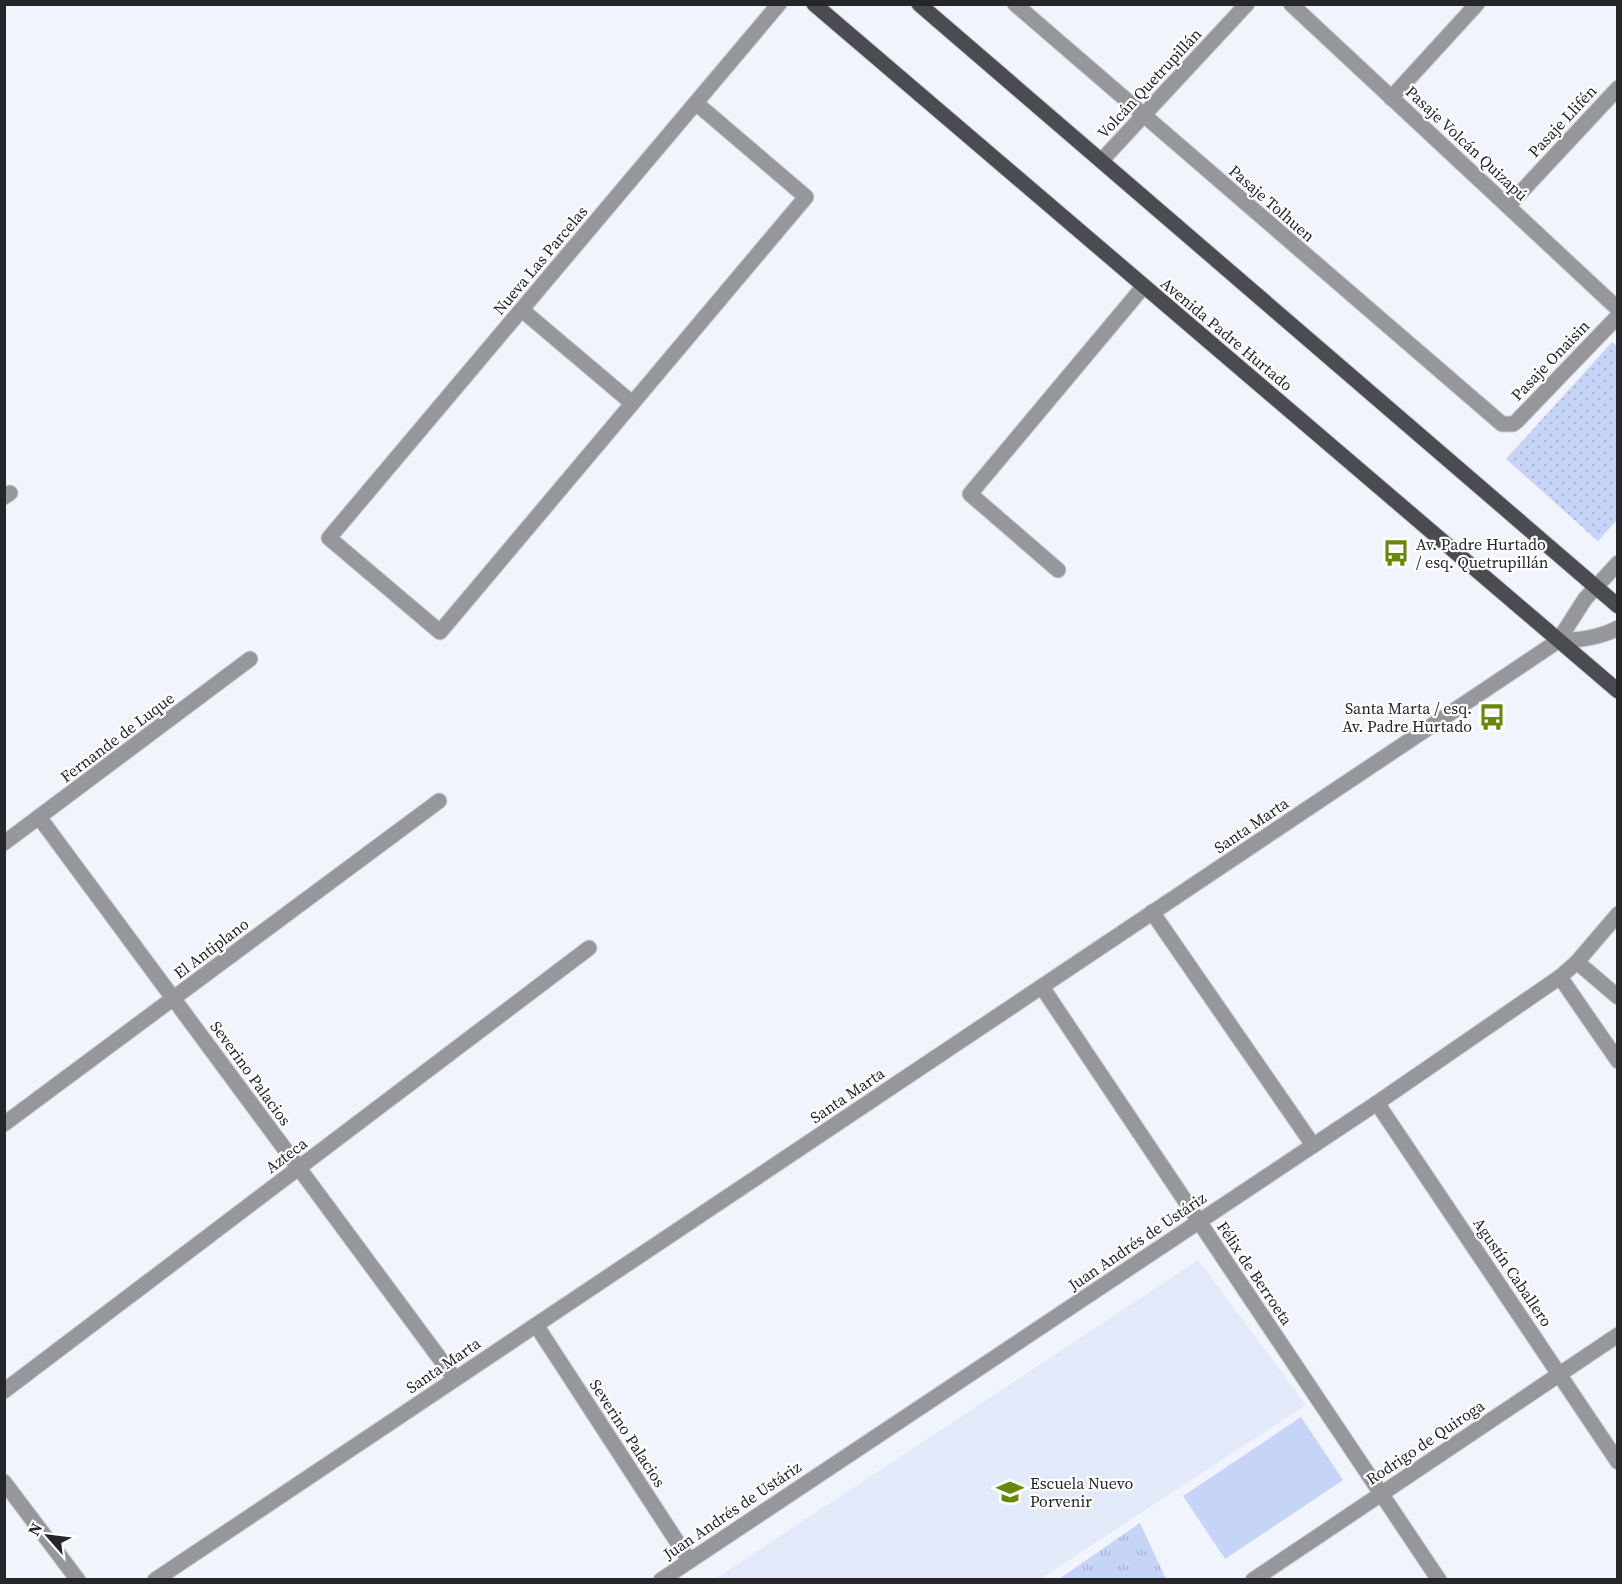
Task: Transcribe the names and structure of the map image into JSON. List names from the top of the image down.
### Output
{
  "streets": {
    "main road": ["Avenida Padre Hurtado"],
    "street": [
      "Volcán Quetrupillán",
      "Pasaje Llifén",
      "Pasaje Volcán Quizapú",
      "Pasaje Tolhuen",
      "Nueva Las Parcelas",
      "Pasaje Onaisin",
      "Fernande de Luque",
      "Santa Marta",
      "El Antiplano",
      "Severino Palacios",
      "Azteca",
      "Juan Andrés de Ustáriz",
      "Agustín Caballero",
      "Félix de Berroeta",
      "Rodrigo de Quiroga"
    ]
  },
  "crossings": [
    ["Volcán Quetrupillán", "Pasaje Tolhuen"],
    ["Pasaje Llifén", "Pasaje Volcán Quizapú"],
    ["Pasaje Tolhuen", "Pasaje Onaisin"],
    ["Avenida Padre Hurtado", "Santa Marta"],
    ["Fernande de Luque", "Severino Palacios"],
    ["Santa Marta", "Severino Palacios"],
    ["Santa Marta", "Félix de Berroeta"],
    ["El Antiplano", "Severino Palacios"],
    ["Severino Palacios", "Azteca"],
    ["Severino Palacios", "Juan Andrés de Ustáriz"],
    ["Juan Andrés de Ustáriz", "Agustín Caballero"],
    ["Juan Andrés de Ustáriz", "Félix de Berroeta"],
    ["Agustín Caballero", "Rodrigo de Quiroga"],
    ["Félix de Berroeta", "Rodrigo de Quiroga"]
  ],
  "places": {
    "bus stop": ["Av. Padre Hurtado / esq. Quetrupillán", "Santa Marta / esq. Av. Padre Hurtado"],
    "school or university": ["Escuela Nuevo Porvenir"]
  },
  "north": "top left"
}
